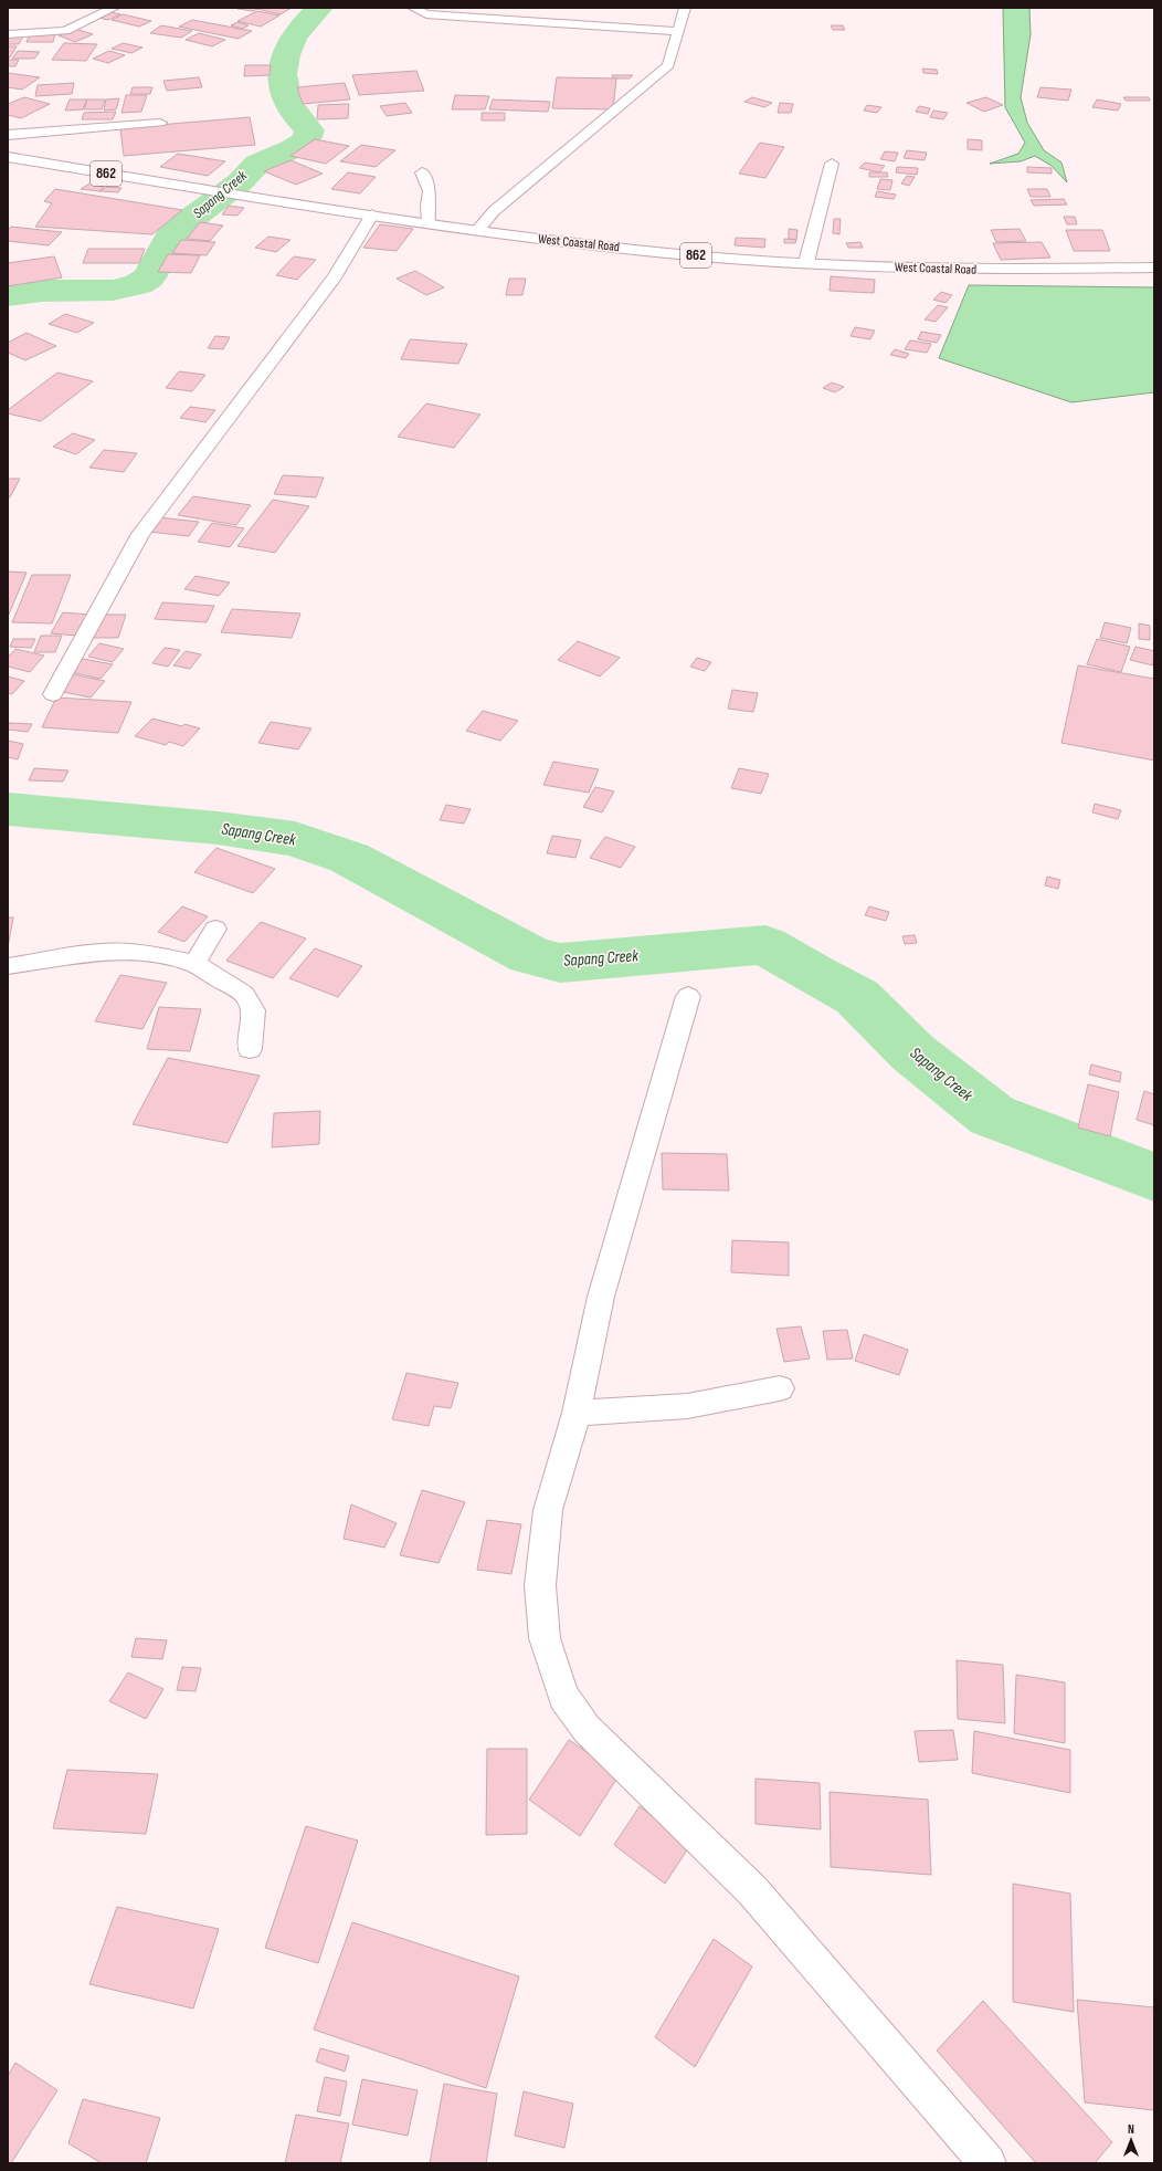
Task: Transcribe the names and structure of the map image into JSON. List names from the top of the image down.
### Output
{
  "streets": {
    "street": ["862", "West Coastal Road"]
  },
  "water": ["Sapang Creek"],
  "north": "top"
}
